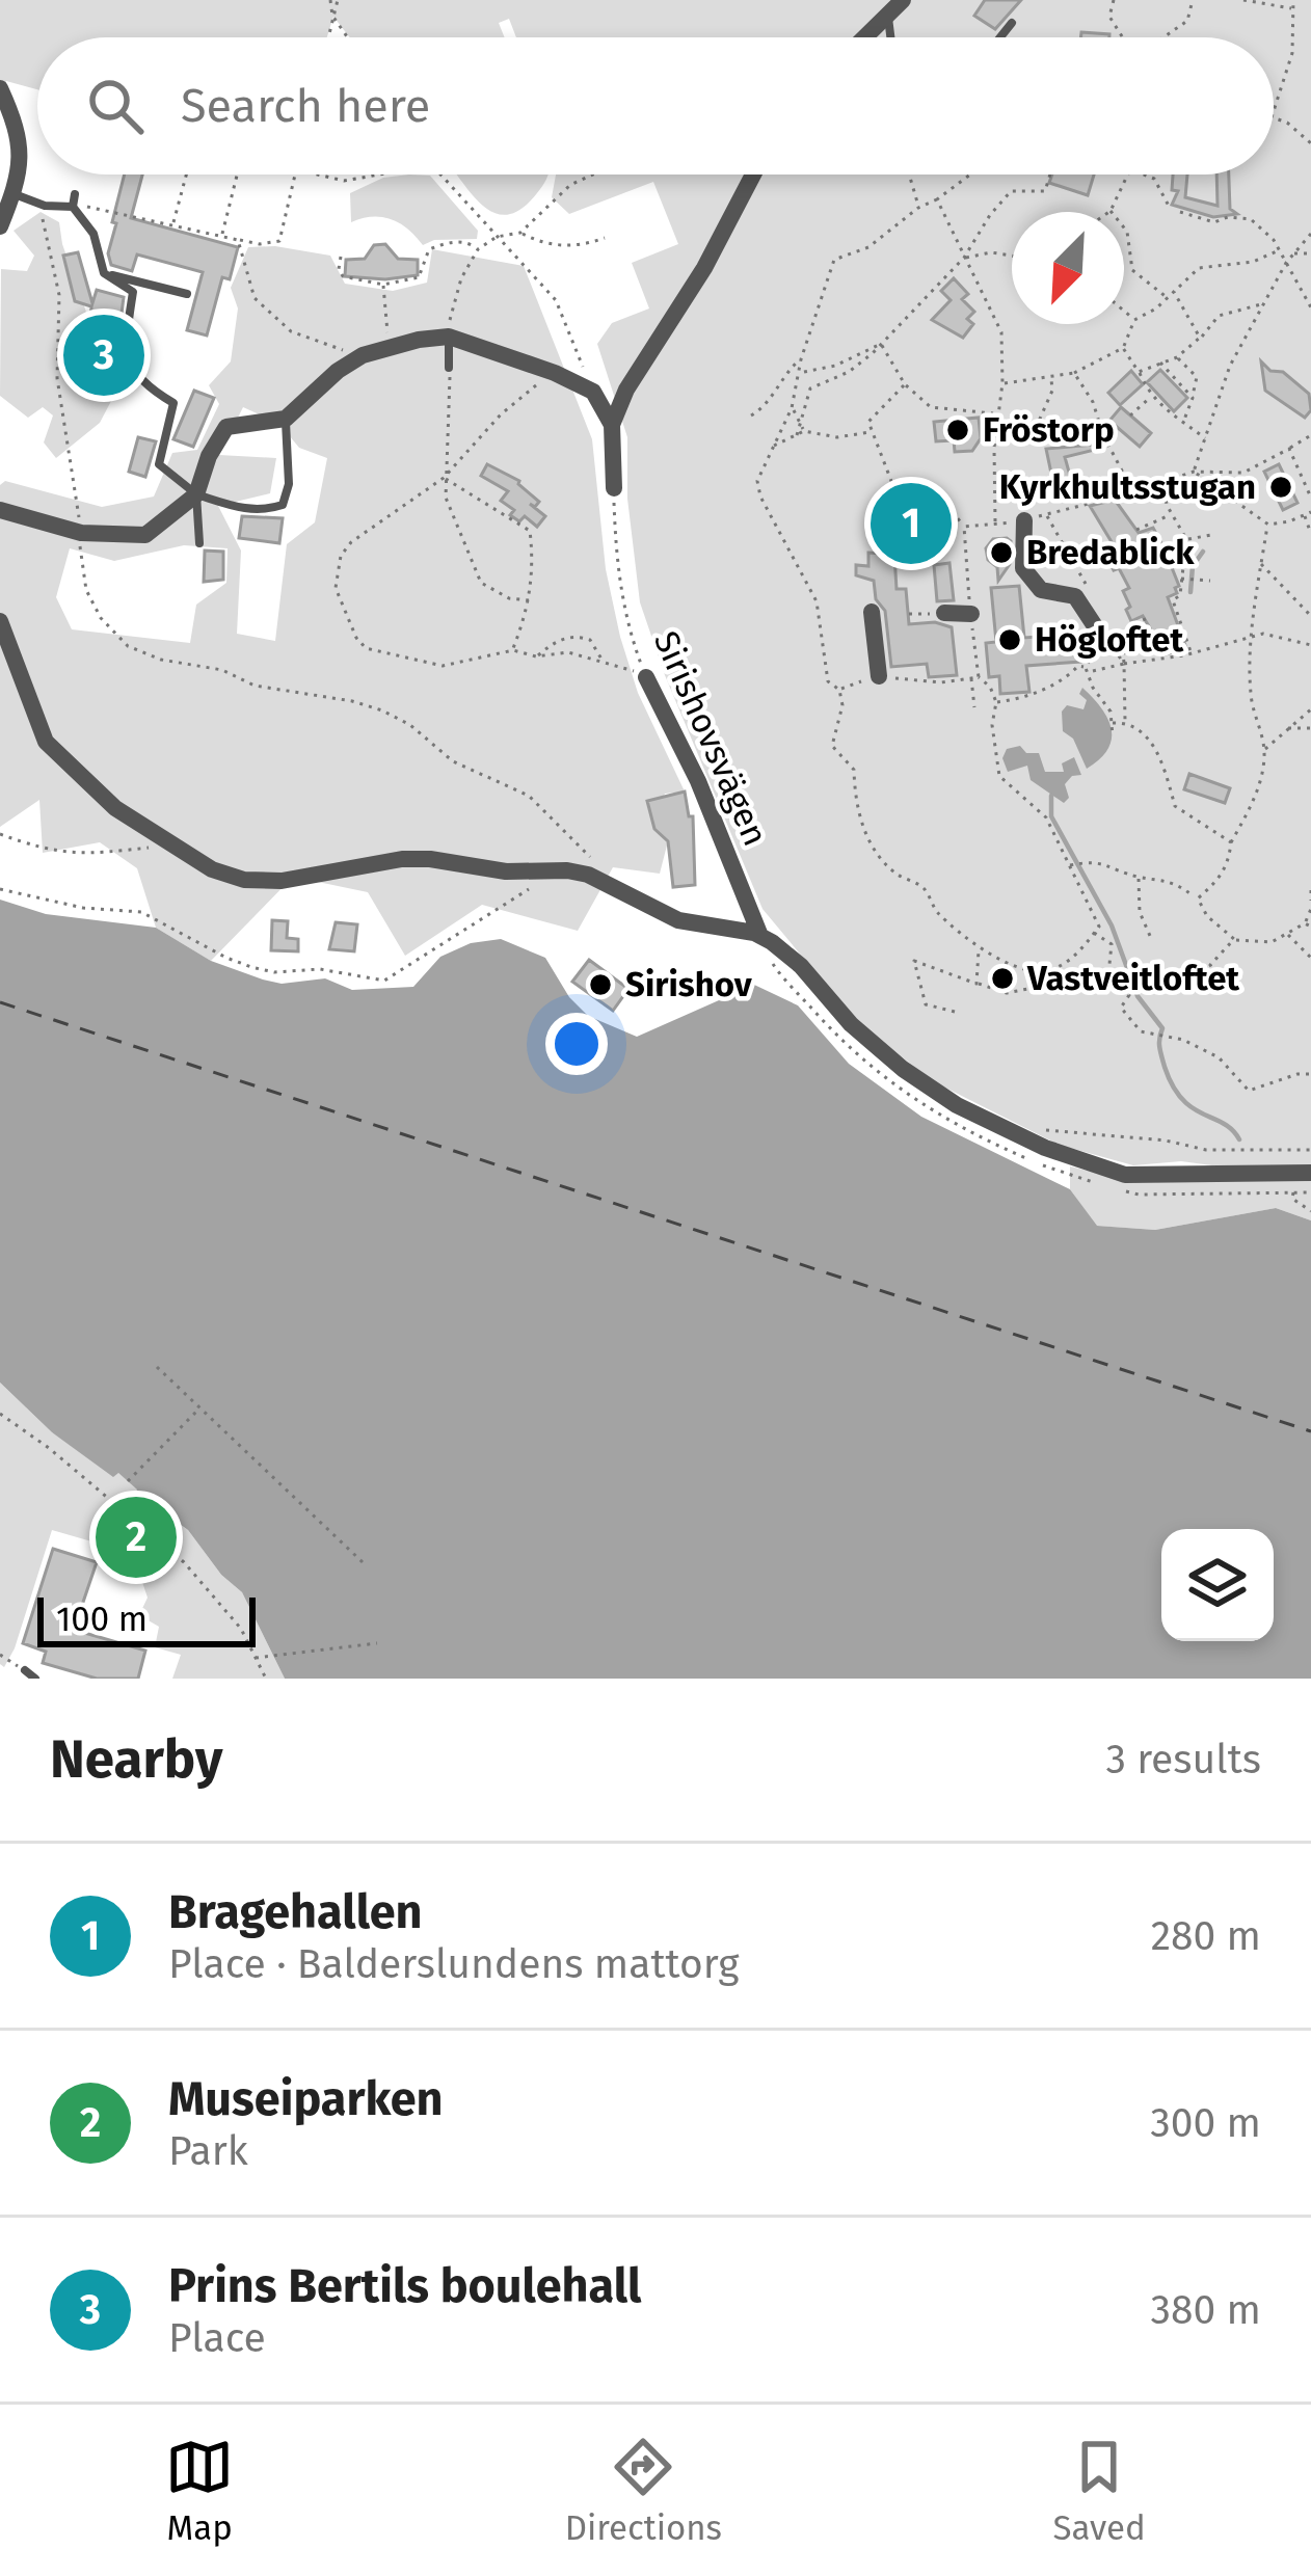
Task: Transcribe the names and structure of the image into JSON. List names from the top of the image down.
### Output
{
  "streets": {
    "street": ["Sirishovsvägen"]
  },
  "places": [
    "Fröstorp",
    "Kyrkhultsstugan",
    "Bredablick",
    "Högloftet",
    "Vastveitloftet",
    "Sirishov"
  ],
  "scale_bar": "100 m",
  "north": "bottom left",
  "page": {
    "search": "Search here",
    "pins": ["3", "1", "2"],
    "scale": "100 m",
    "heading": ["Nearby", "3 results"],
    "list": [
      {
        "mark": "1",
        "name": "Bragehallen",
        "note": "Place · Balderslundens mattorg",
        "value": "280 m"
      },
      {
        "mark": "2",
        "name": "Museiparken",
        "note": "Park",
        "value": "300 m"
      },
      {
        "mark": "3",
        "name": "Prins Bertils boulehall",
        "note": "Place",
        "value": "380 m"
      }
    ],
    "nav": ["Map", "Directions", "Saved"]
  }
}
